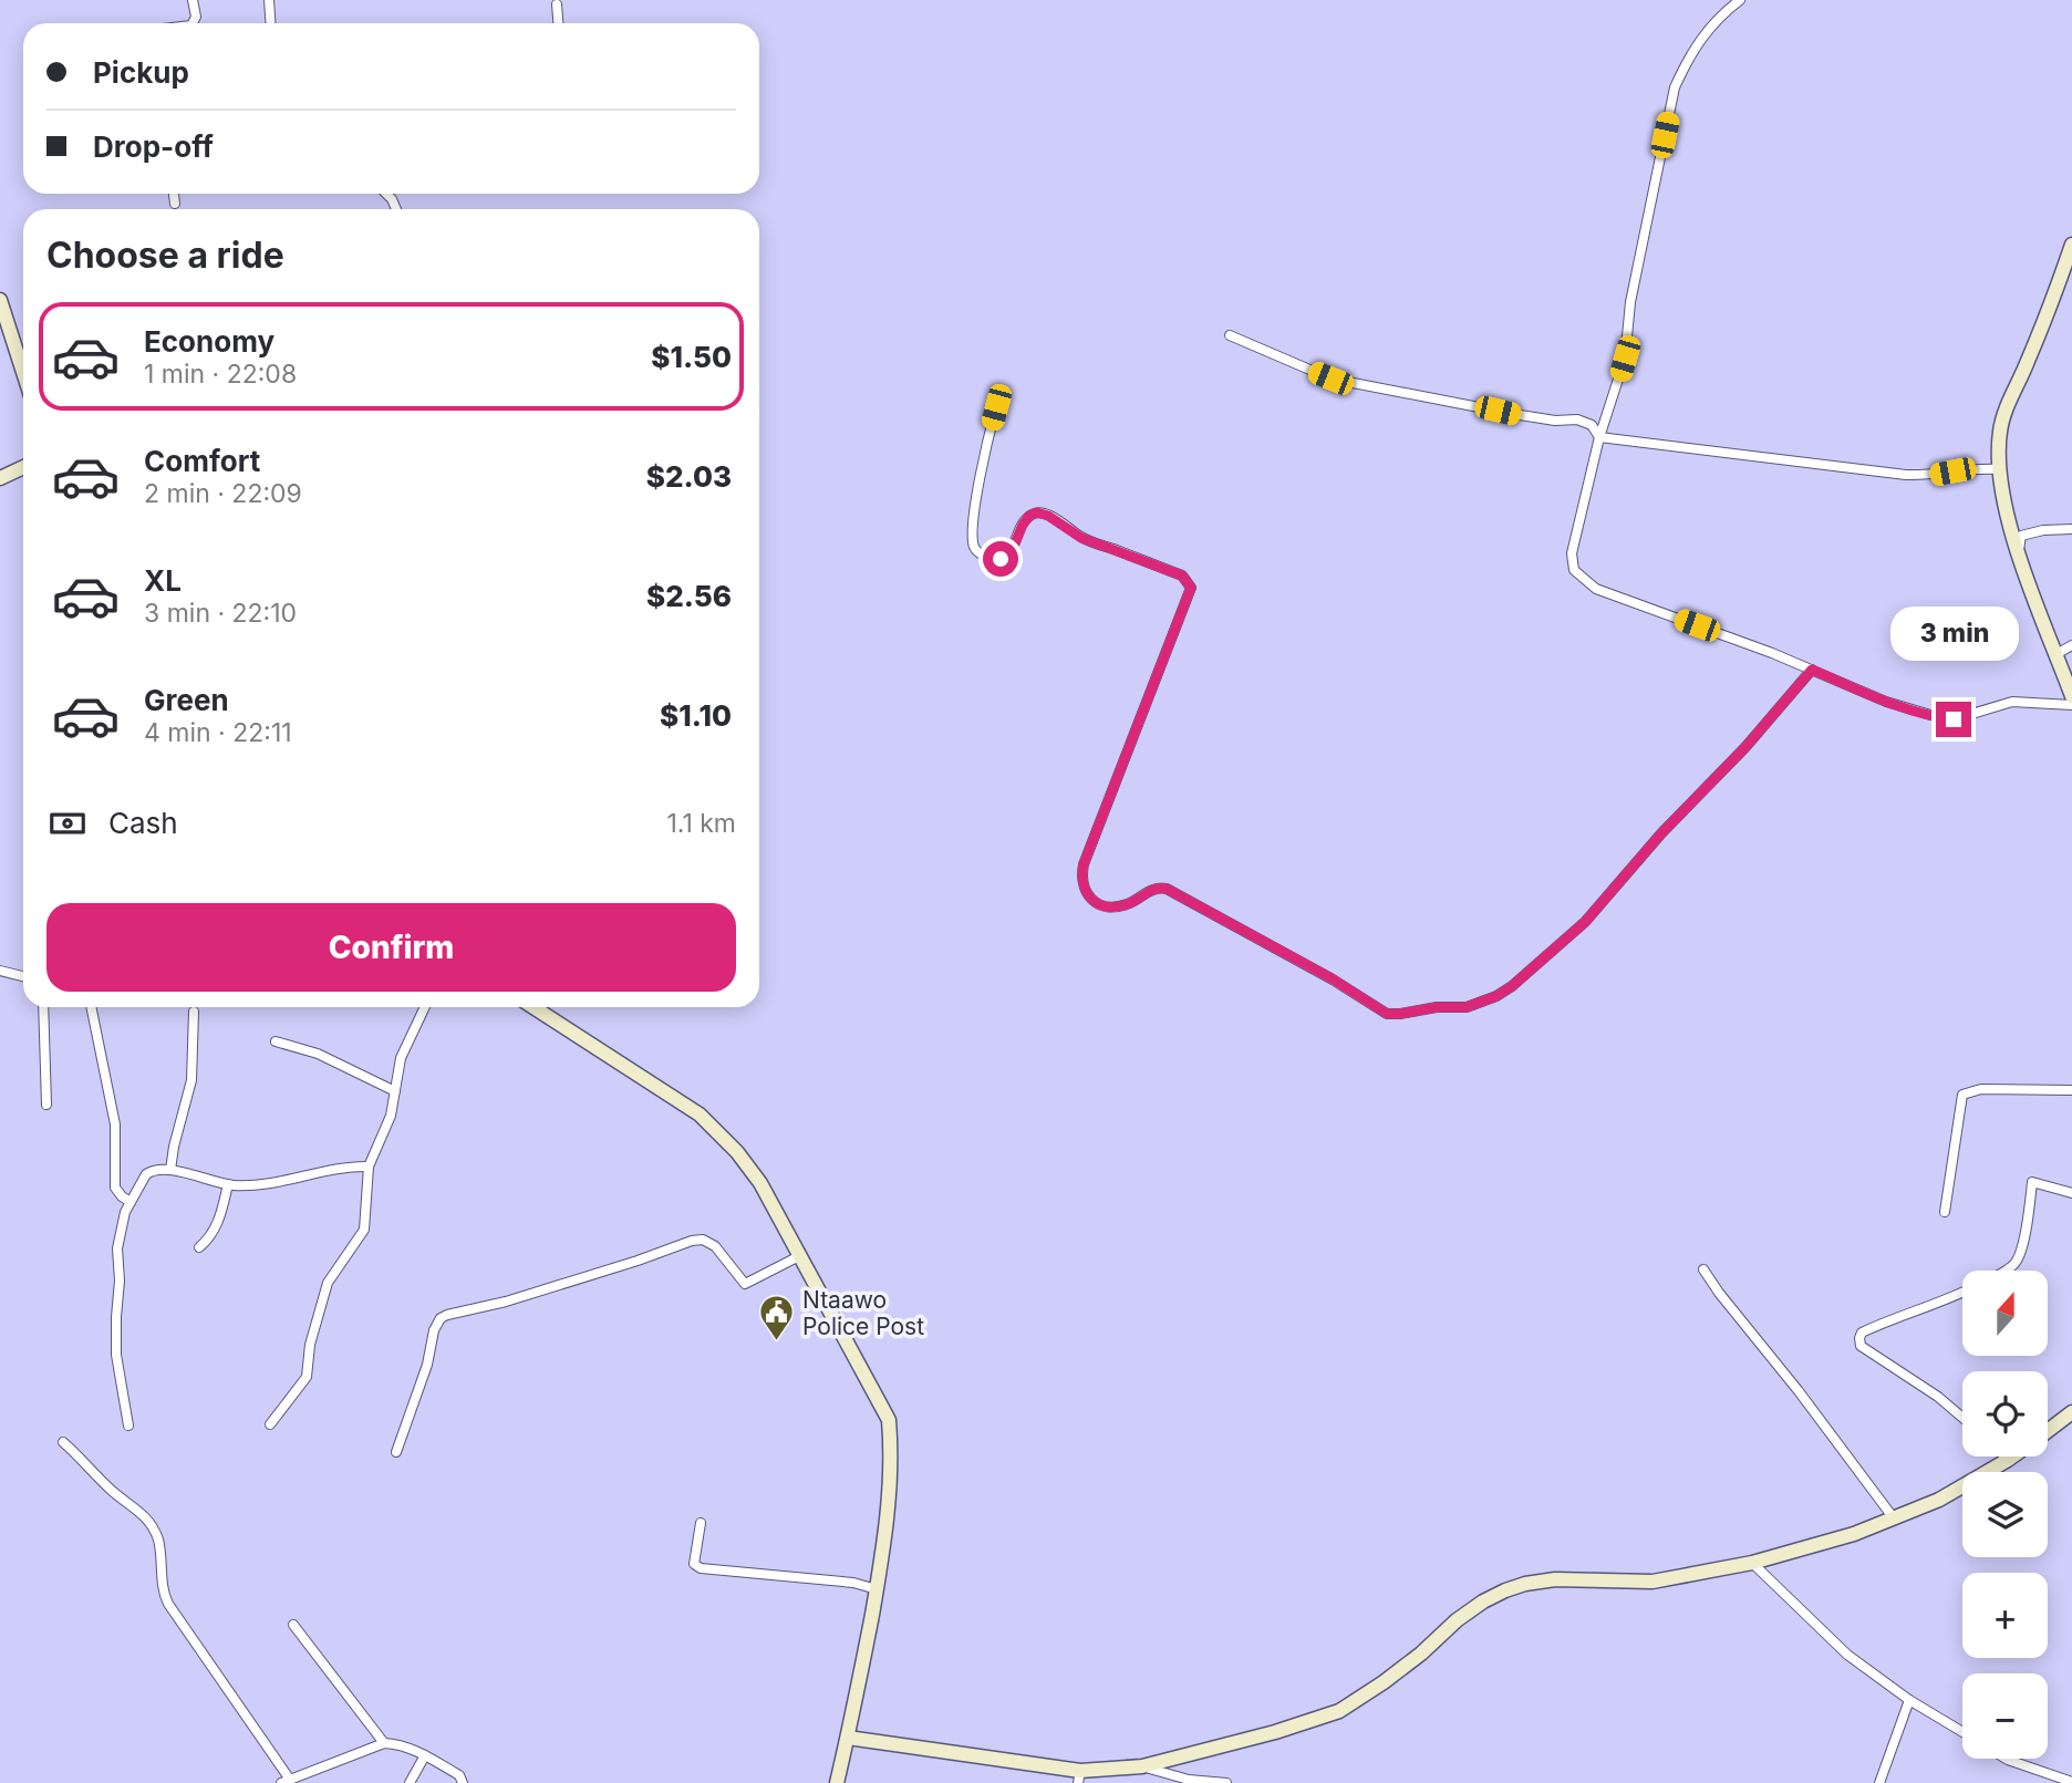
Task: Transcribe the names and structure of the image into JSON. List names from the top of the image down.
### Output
{
  "places": {
    "public building": ["Ntaawo Police Post"]
  },
  "north": "top",
  "page": {
    "banner": ["Pickup", "Drop-off"],
    "heading": "Choose a ride",
    "list": [
      {
        "name": "Economy",
        "note": "1 min · 22:08",
        "value": "$1.50"
      },
      {
        "name": "Comfort",
        "note": "2 min · 22:09",
        "value": "$2.03"
      },
      {
        "name": "XL",
        "note": "3 min · 22:10",
        "value": "$2.56"
      },
      {
        "name": "Green",
        "note": "4 min · 22:11",
        "value": "$1.10"
      }
    ],
    "bubble": "3 min",
    "pay": ["Cash", "1.1 km"],
    "buttons": "Confirm",
    "map_buttons": ["+", "−"]
  }
}
